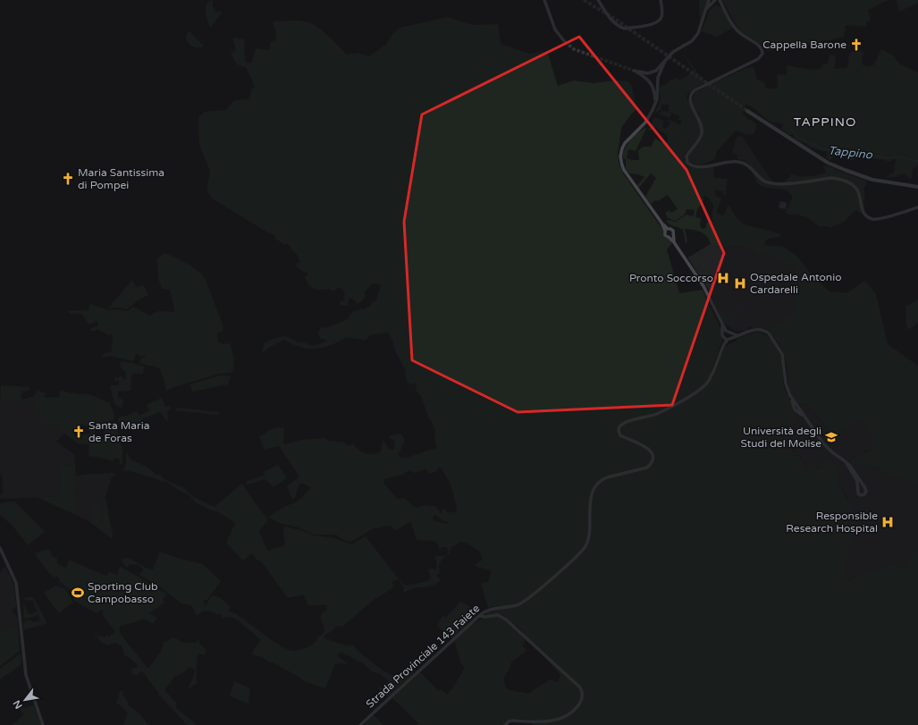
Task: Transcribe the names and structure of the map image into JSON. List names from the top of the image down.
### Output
{
  "streets": {
    "main road": ["Strada Provinciale 143 Faiete"]
  },
  "districts": ["TAPPINO"],
  "water": ["Tappino"],
  "places": {
    "church": ["Cappella Barone", "Maria Santissima di Pompei", "Santa Maria de Foras"],
    "hospital": ["Pronto Soccorso", "Ospedale Antonio Cardarelli", "Responsible Research Hospital"],
    "school or university": ["Università degli Studi del Molise"],
    "sports": ["Sporting Club Campobasso"]
  },
  "north": "bottom left"
}
